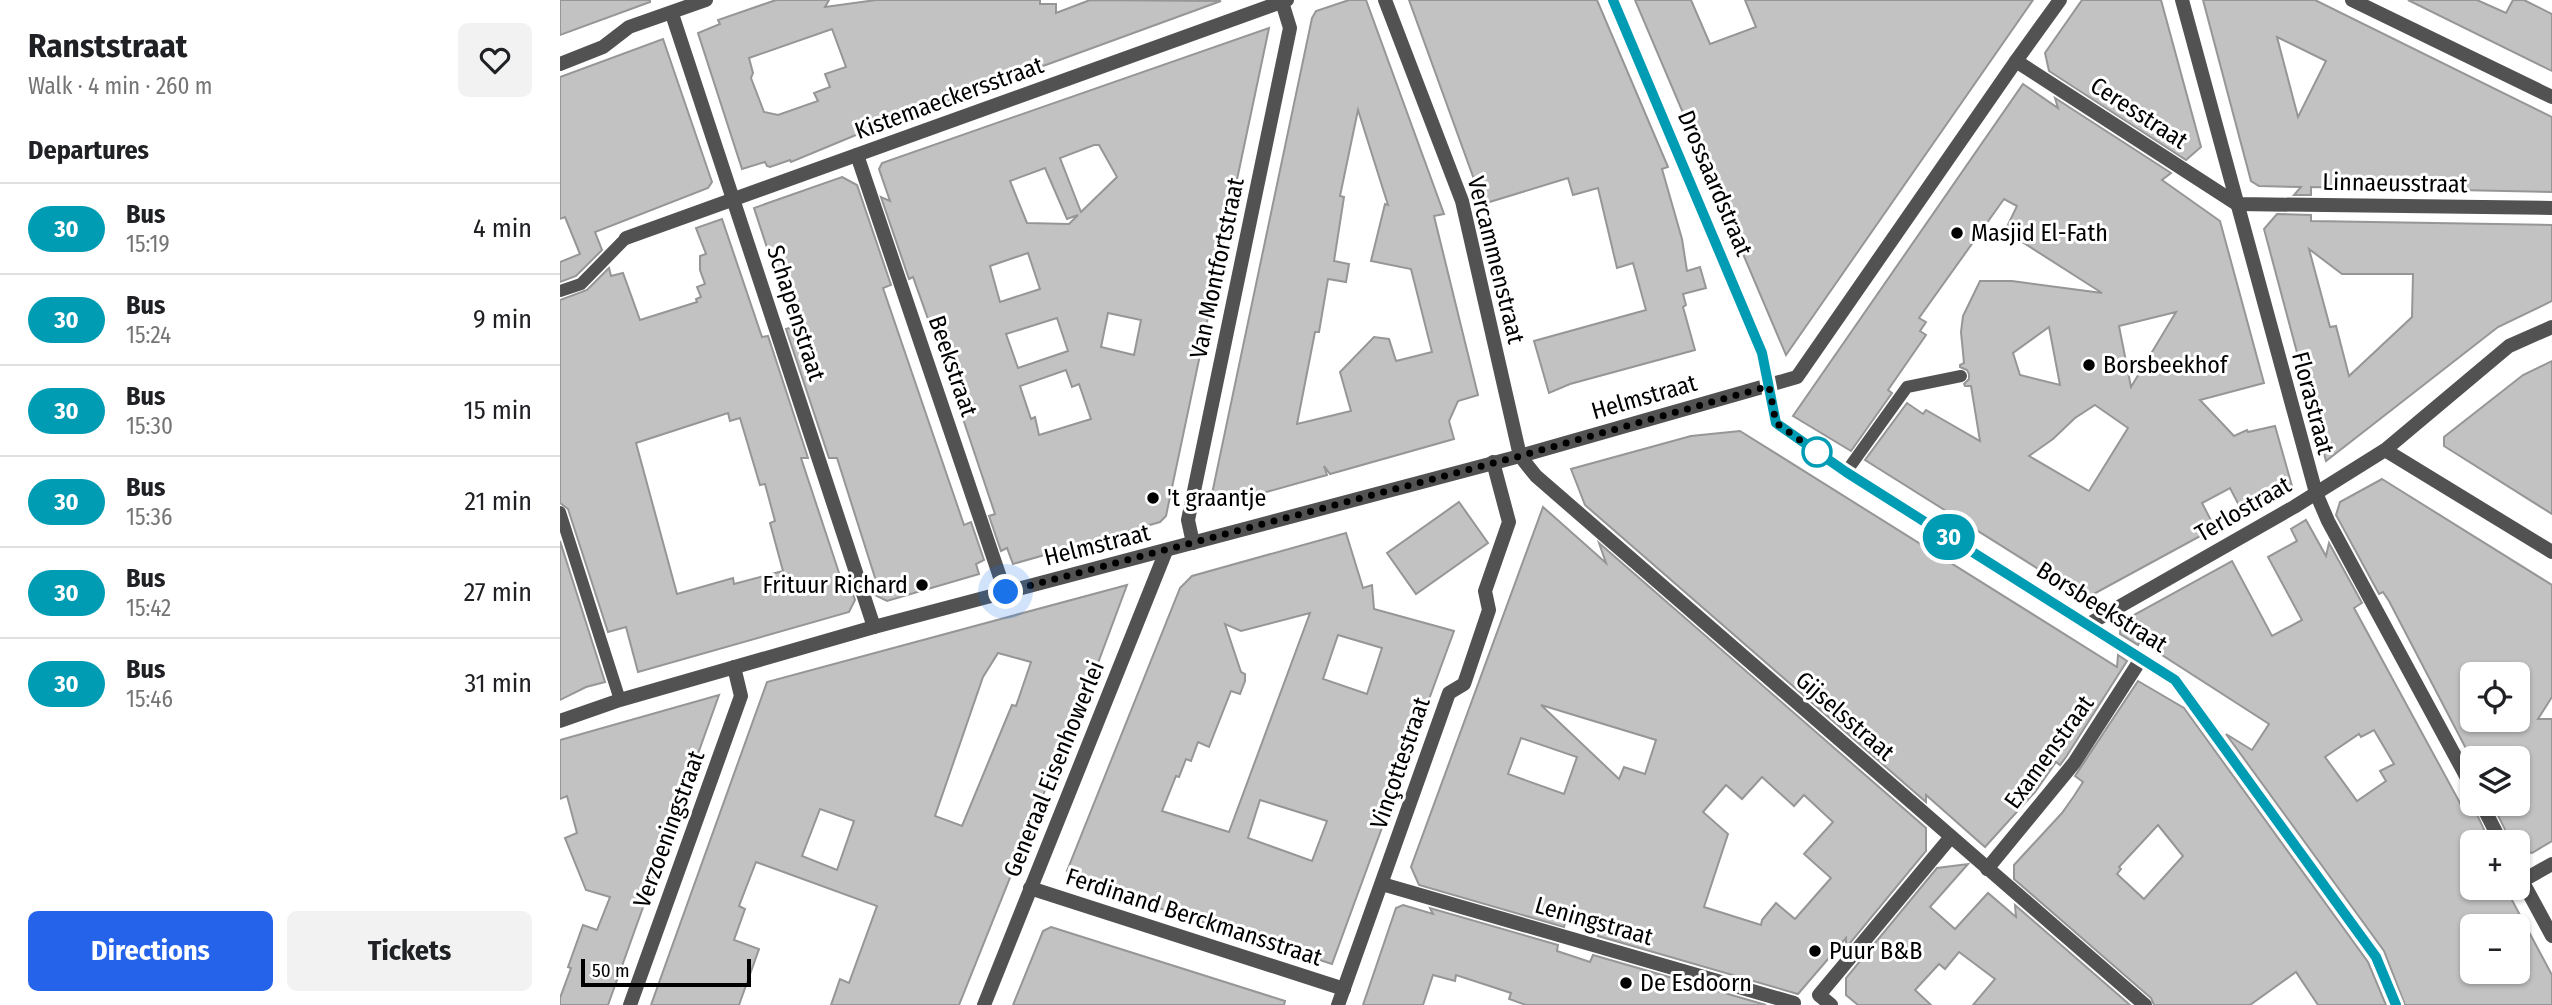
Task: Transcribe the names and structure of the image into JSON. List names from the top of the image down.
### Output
{
  "streets": {
    "street": [
      "Kistemaeckersstraat",
      "Ceresstraat",
      "Drossaardstraat",
      "Linnaeusstraat",
      "Vercammenstraat",
      "Van Montfortstraat",
      "Schapenstraat",
      "Beekstraat",
      "Helmstraat",
      "Florastraat",
      "Terlostraat",
      "Borsbeekstraat",
      "Gijselsstraat",
      "Examenstraat",
      "Vinçottestraat",
      "Generaal Eisenhowerlei",
      "Verzoeningstraat",
      "Ferdinand Berckmansstraat",
      "Leningstraat"
    ]
  },
  "crossings": [
    ["Kistemaeckersstraat", "Van Montfortstraat"],
    ["Kistemaeckersstraat", "Schapenstraat"],
    ["Kistemaeckersstraat", "Beekstraat"],
    ["Ceresstraat", "Linnaeusstraat"],
    ["Ceresstraat", "Helmstraat"],
    ["Ceresstraat", "Florastraat"],
    ["Drossaardstraat", "Helmstraat"],
    ["Drossaardstraat", "Borsbeekstraat"],
    ["Linnaeusstraat", "Florastraat"],
    ["Vercammenstraat", "Helmstraat"],
    ["Vercammenstraat", "Gijselsstraat"],
    ["Van Montfortstraat", "Helmstraat"],
    ["Schapenstraat", "Helmstraat"],
    ["Beekstraat", "Helmstraat"],
    ["Helmstraat", "Borsbeekstraat"],
    ["Helmstraat", "Gijselsstraat"],
    ["Helmstraat", "Vinçottestraat"],
    ["Helmstraat", "Generaal Eisenhowerlei"],
    ["Helmstraat", "Verzoeningstraat"],
    ["Florastraat", "Terlostraat"],
    ["Terlostraat", "Borsbeekstraat"],
    ["Borsbeekstraat", "Examenstraat"],
    ["Gijselsstraat", "Examenstraat"],
    ["Vinçottestraat", "Ferdinand Berckmansstraat"],
    ["Vinçottestraat", "Leningstraat"],
    ["Generaal Eisenhowerlei", "Ferdinand Berckmansstraat"]
  ],
  "places": [
    "Masjid El-Fath",
    "Borsbeekhof",
    "'t graantje",
    "Frituur Richard",
    "Puur B&B",
    "De Esdoorn"
  ],
  "lines": ["bus line 30"],
  "scale_bar": "50 m",
  "page": {
    "heading": [
      ["Ranststraat", "Walk · 4 min · 260 m"],
      "Departures"
    ],
    "on_map": "30",
    "list": [
      {
        "mark": "30",
        "name": "Bus",
        "note": "15:19",
        "value": "4 min"
      },
      {
        "mark": "30",
        "name": "Bus",
        "note": "15:24",
        "value": "9 min"
      },
      {
        "mark": "30",
        "name": "Bus",
        "note": "15:30",
        "value": "15 min"
      },
      {
        "mark": "30",
        "name": "Bus",
        "note": "15:36",
        "value": "21 min"
      },
      {
        "mark": "30",
        "name": "Bus",
        "note": "15:42",
        "value": "27 min"
      },
      {
        "mark": "30",
        "name": "Bus",
        "note": "15:46",
        "value": "31 min"
      }
    ],
    "map_buttons": ["+", "−"],
    "buttons": ["Directions", "Tickets"],
    "scale": "50 m"
  }
}
